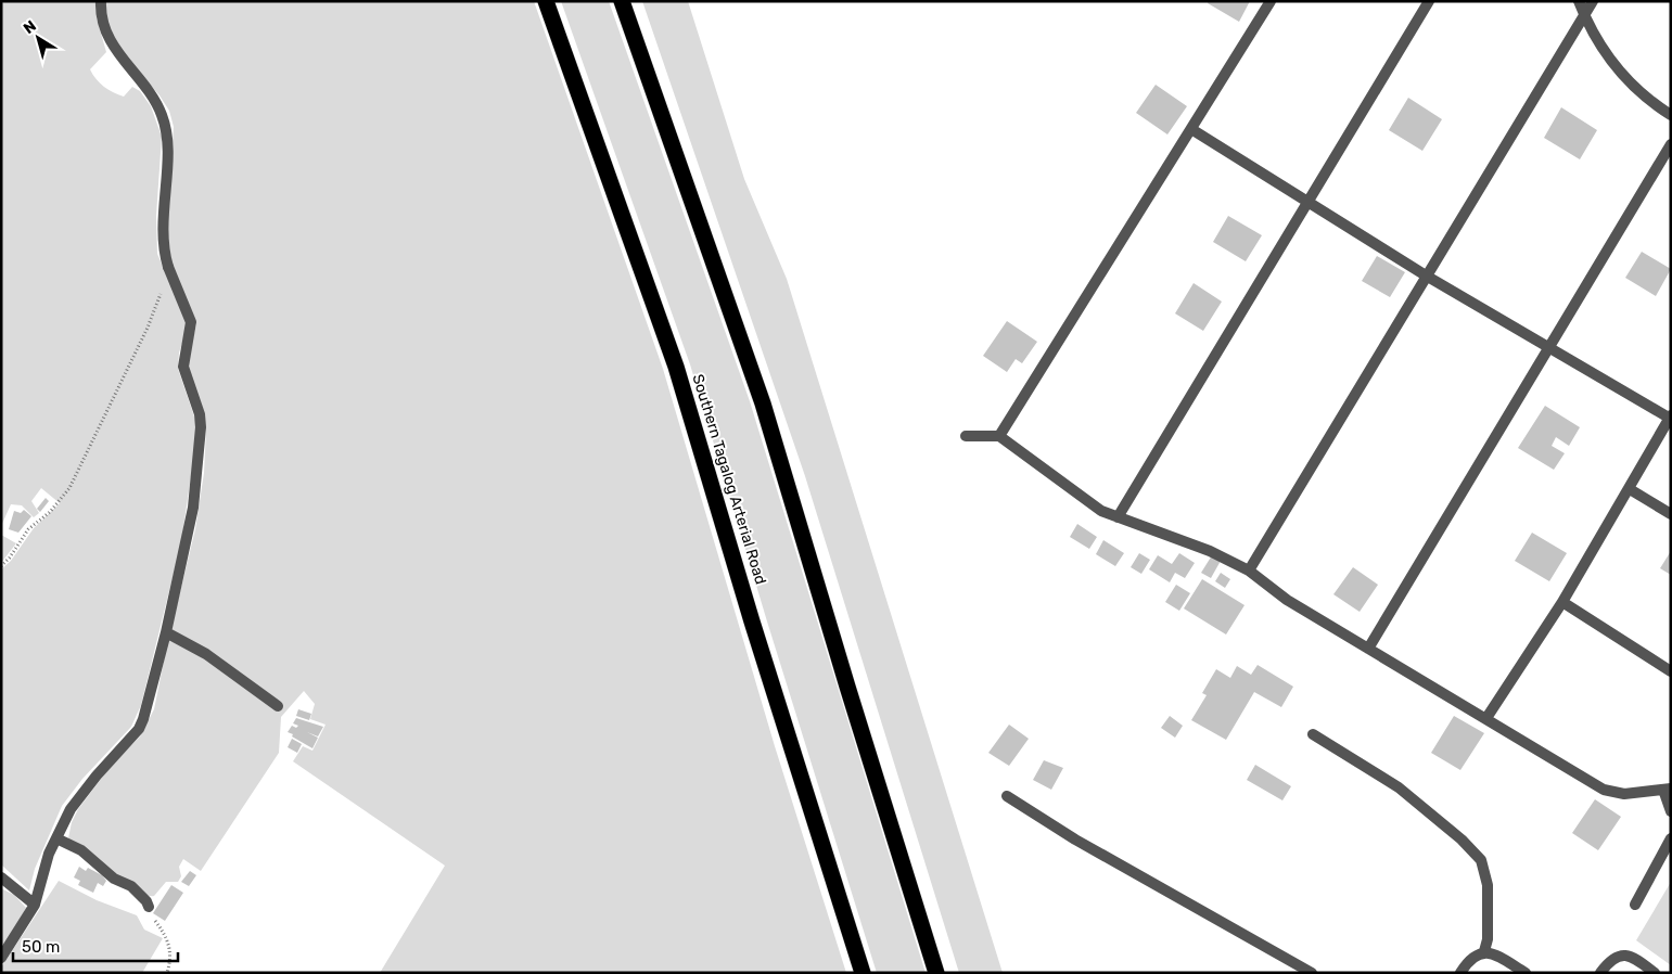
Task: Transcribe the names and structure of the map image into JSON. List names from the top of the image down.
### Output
{
  "streets": {
    "highway": ["Southern Tagalog Arterial Road"]
  },
  "scale_bar": "50 m",
  "north": "top left"
}
